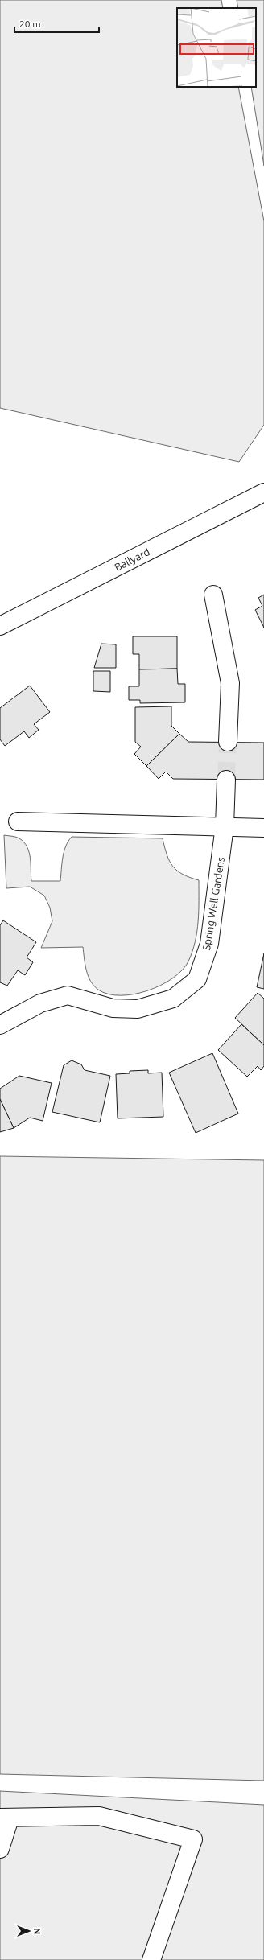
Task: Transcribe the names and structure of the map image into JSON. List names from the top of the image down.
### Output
{
  "streets": {
    "street": ["Ballyard", "Spring Well Gardens"]
  },
  "scale_bar": "20 m",
  "north": "right"
}
